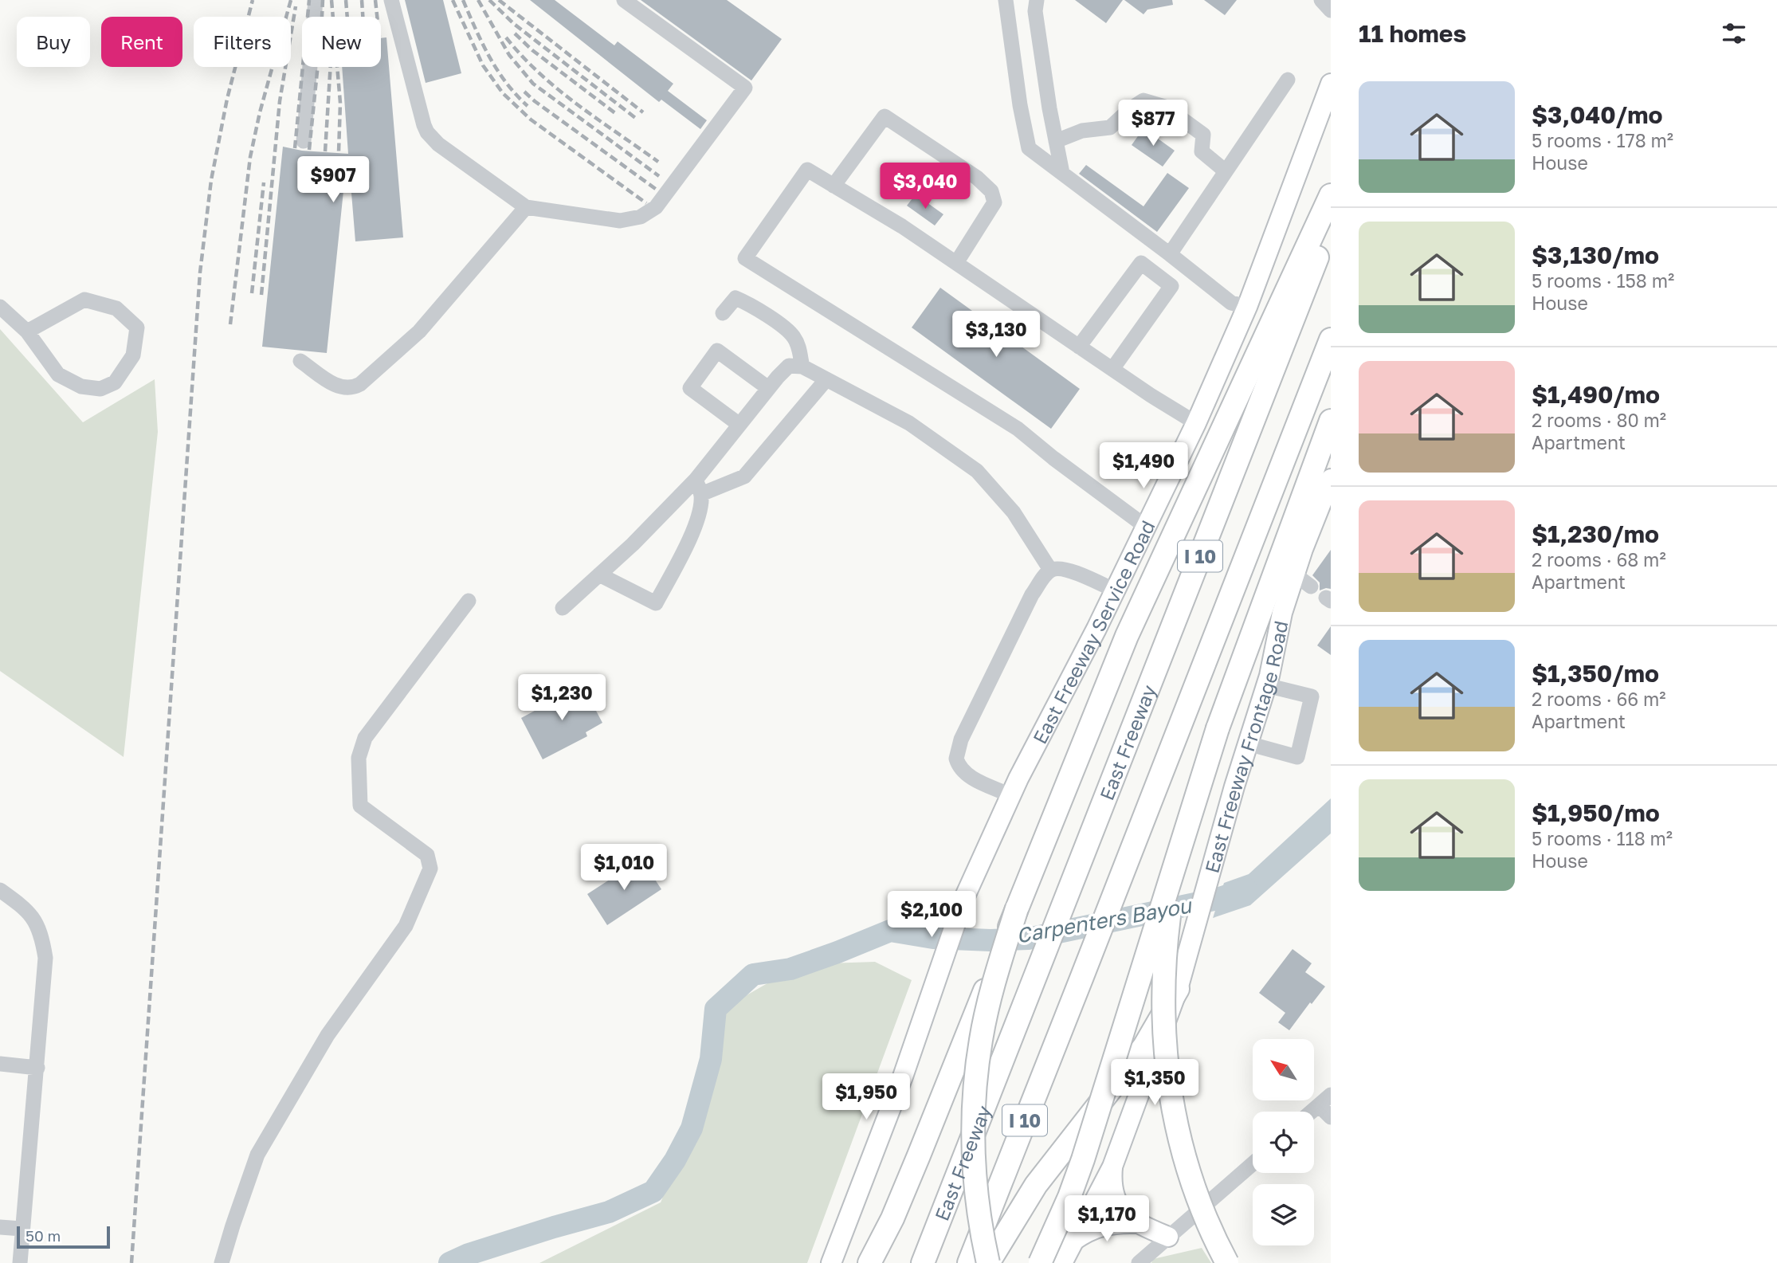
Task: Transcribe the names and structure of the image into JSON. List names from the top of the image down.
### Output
{
  "streets": {
    "highway": ["I 10", "East Freeway"],
    "main road": ["East Freeway Service Road", "East Freeway Frontage Road"]
  },
  "water": ["Carpenters Bayou"],
  "scale_bar": "50 m",
  "north": "top left",
  "page": {
    "heading": "11 homes",
    "chip": [
      "Buy",
      "Rent",
      "Filters",
      "New"
    ],
    "list": [
      {
        "name": "$3,040/mo",
        "note": "5 rooms · 178 m² · House"
      },
      {
        "name": "$3,130/mo",
        "note": "5 rooms · 158 m² · House"
      },
      {
        "name": "$1,490/mo",
        "note": "2 rooms · 80 m² · Apartment"
      },
      {
        "name": "$1,230/mo",
        "note": "2 rooms · 68 m² · Apartment"
      },
      {
        "name": "$1,350/mo",
        "note": "2 rooms · 66 m² · Apartment"
      },
      {
        "name": "$1,950/mo",
        "note": "5 rooms · 118 m² · House"
      }
    ],
    "price": [
      "$877",
      "$907",
      "$3,040",
      "$3,130",
      "$1,490",
      "$1,230",
      "$1,010",
      "$2,100",
      "$1,350",
      "$1,950",
      "$1,170"
    ],
    "scale": "50 m"
  }
}
